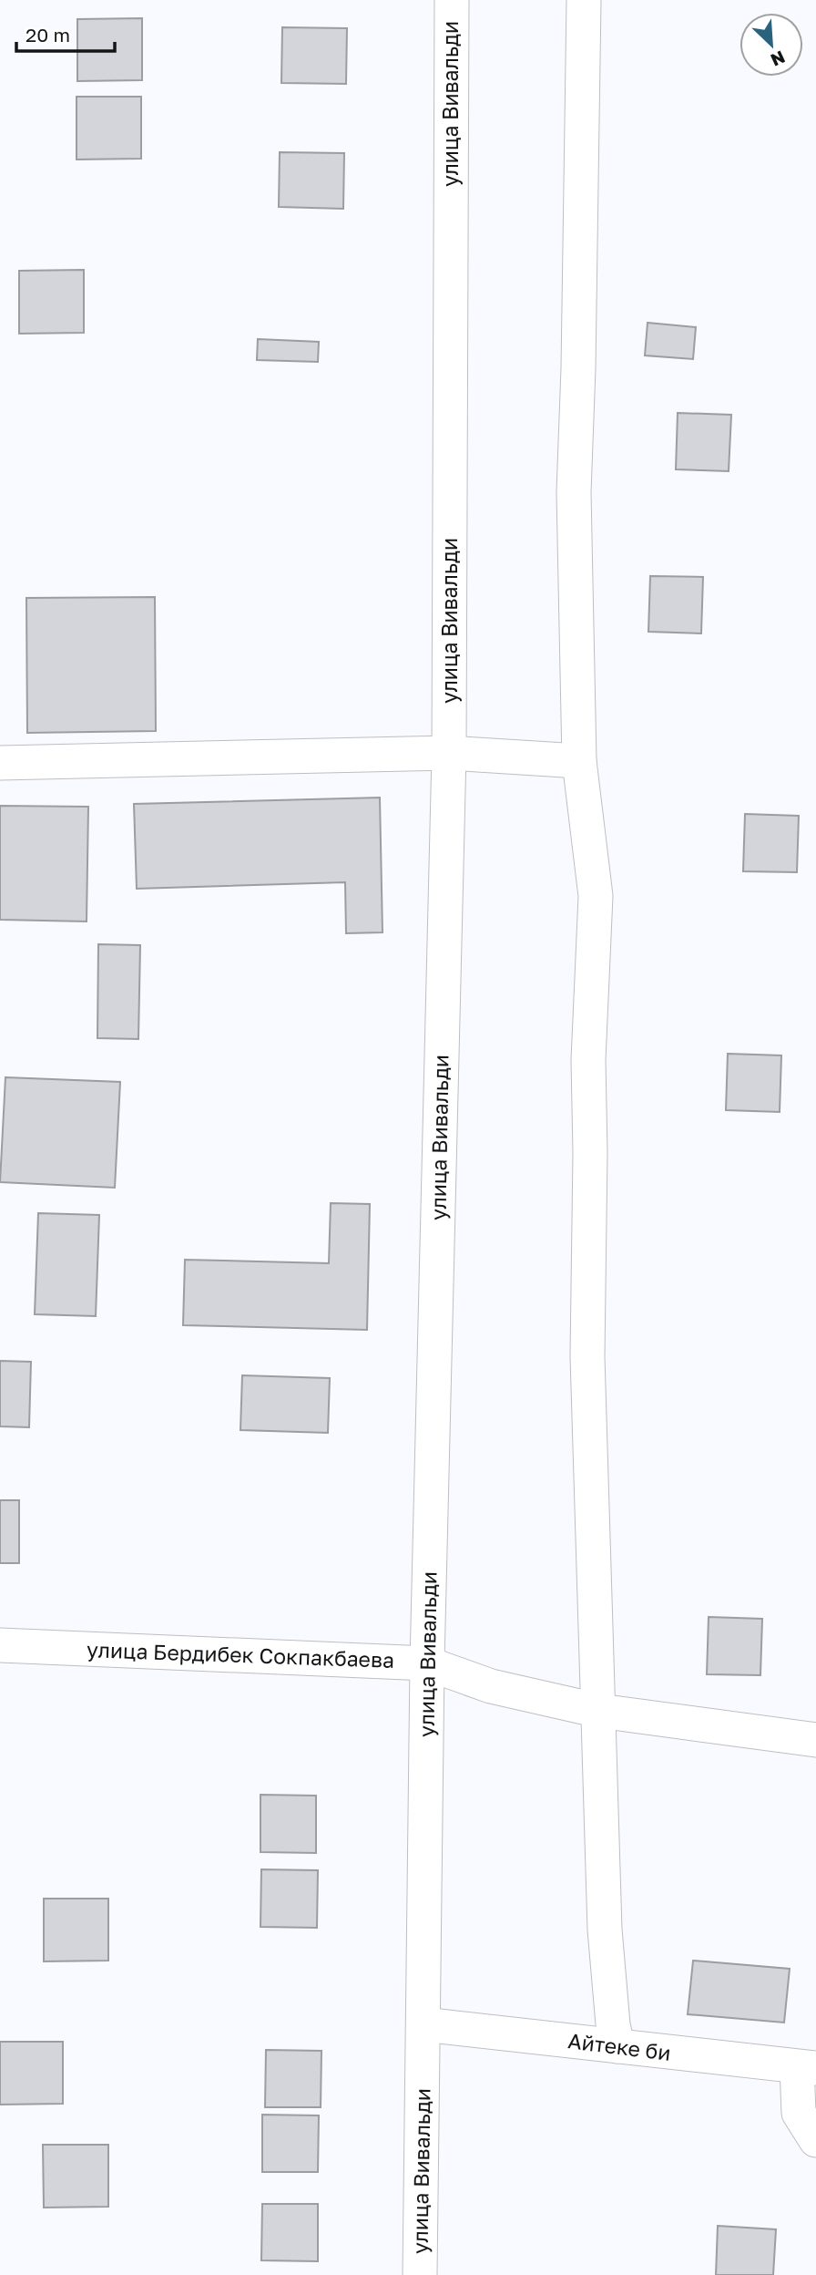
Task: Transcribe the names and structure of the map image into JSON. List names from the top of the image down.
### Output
{
  "streets": {
    "street": ["улица Вивальди", "улица Бердибек Сокпакбаева", "Айтеке би"]
  },
  "crossings": [
    ["улица Вивальди", "улица Бердибек Сокпакбаева"],
    ["улица Вивальди", "Айтеке би"]
  ],
  "scale_bar": "20 m",
  "north": "bottom right"
}
